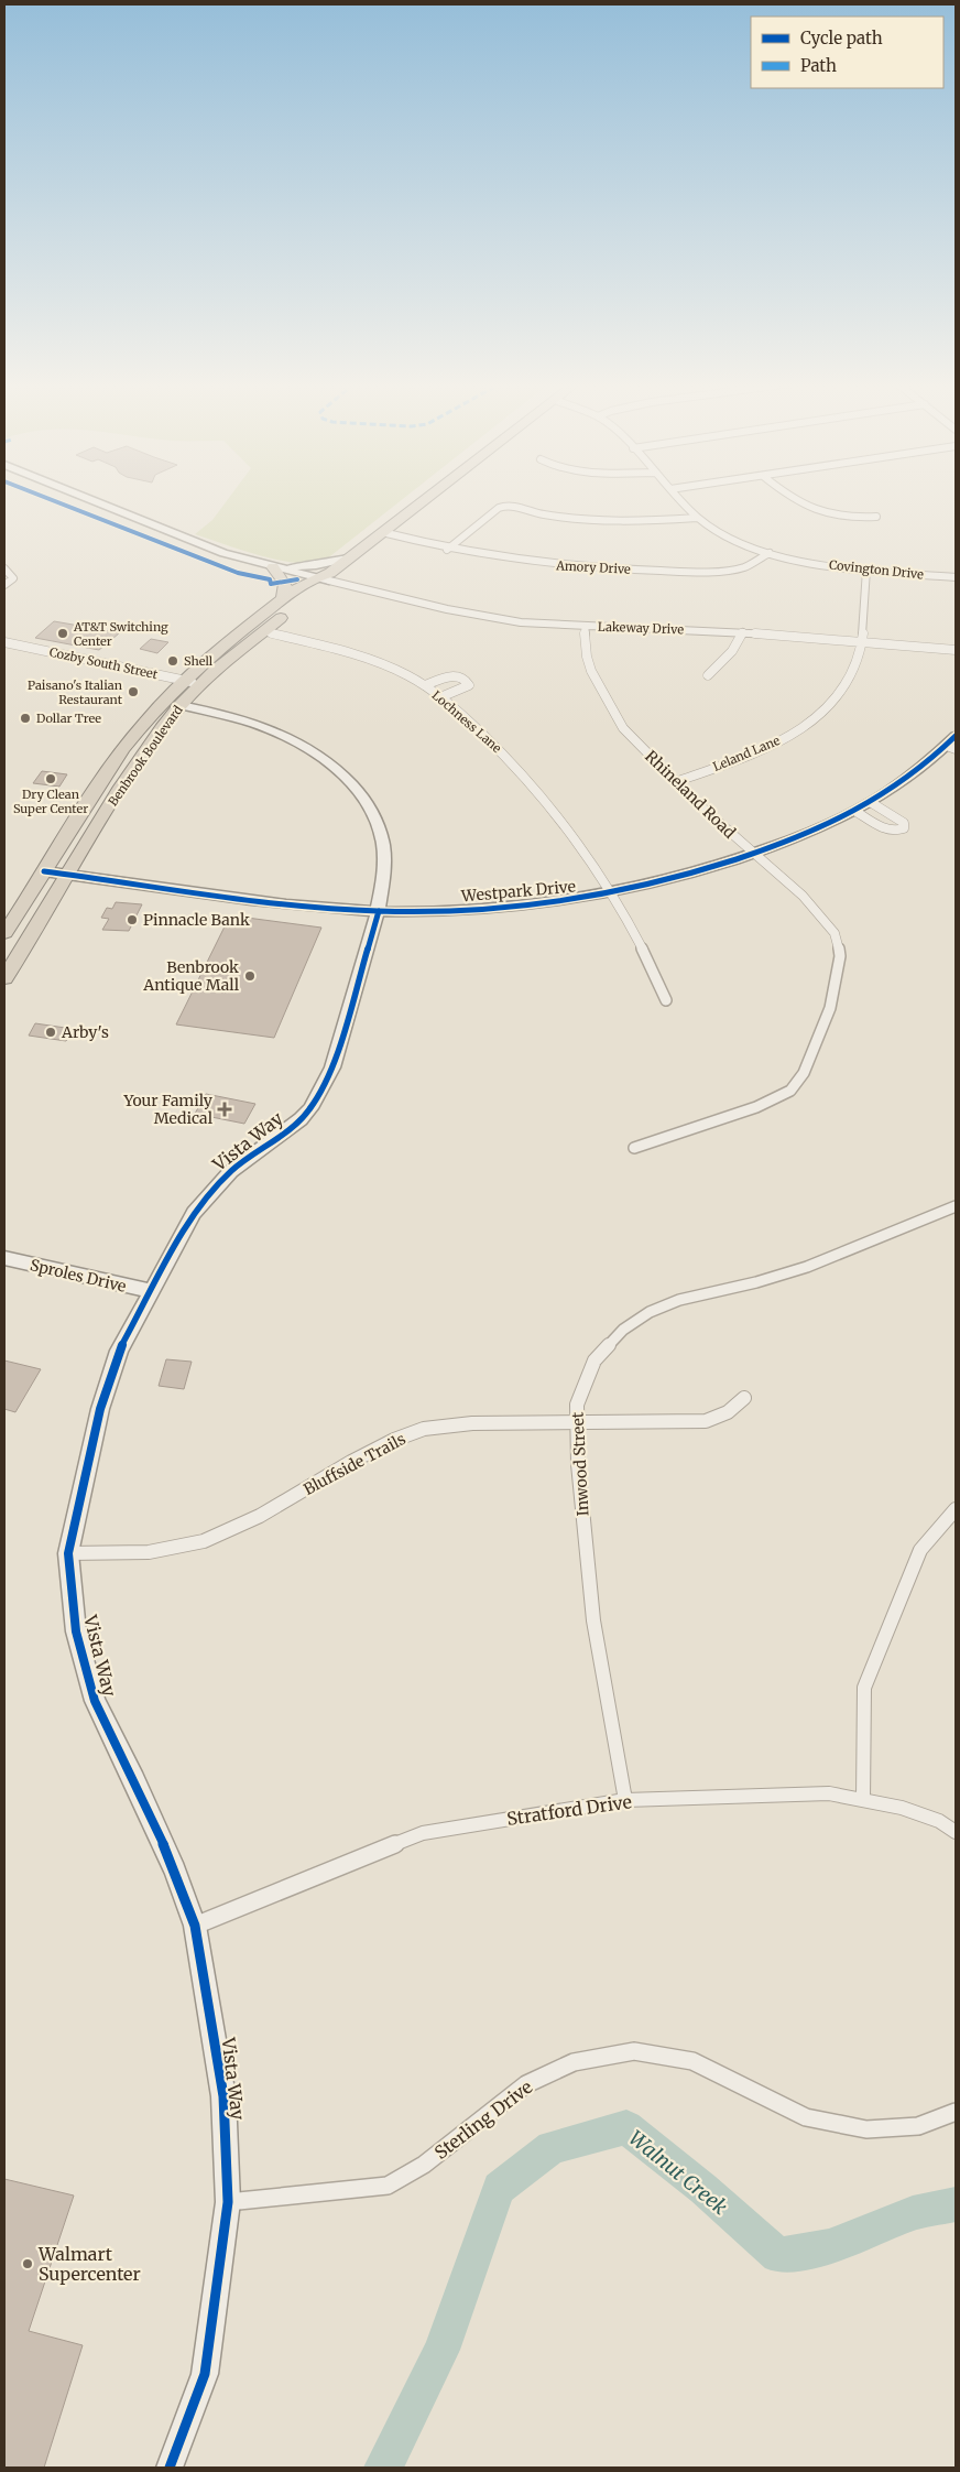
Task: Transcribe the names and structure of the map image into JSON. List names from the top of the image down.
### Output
{
  "streets": {
    "highway": ["Benbrook Boulevard"],
    "street": [
      "Amory Drive",
      "Covington Drive",
      "Lakeway Drive",
      "Cozby South Street",
      "Lochness Lane",
      "Leland Lane",
      "Rhineland Road",
      "Westpark Drive",
      "Vista Way",
      "Sproles Drive",
      "Bluffside Trails",
      "Inwood Street",
      "Stratford Drive",
      "Sterling Drive"
    ]
  },
  "crossings": [
    ["Amory Drive", "Covington Drive"],
    ["Amory Drive", "Benbrook Boulevard"],
    ["Covington Drive", "Leland Lane"],
    ["Lakeway Drive", "Leland Lane"],
    ["Lakeway Drive", "Benbrook Boulevard"],
    ["Lakeway Drive", "Rhineland Road"],
    ["Cozby South Street", "Benbrook Boulevard"],
    ["Lochness Lane", "Benbrook Boulevard"],
    ["Lochness Lane", "Westpark Drive"],
    ["Leland Lane", "Rhineland Road"],
    ["Benbrook Boulevard", "Westpark Drive"],
    ["Benbrook Boulevard", "Vista Way"],
    ["Rhineland Road", "Westpark Drive"],
    ["Westpark Drive", "Vista Way"],
    ["Vista Way", "Sproles Drive"],
    ["Vista Way", "Bluffside Trails"],
    ["Vista Way", "Stratford Drive"],
    ["Vista Way", "Sterling Drive"],
    ["Bluffside Trails", "Inwood Street"],
    ["Inwood Street", "Stratford Drive"]
  ],
  "water": ["Walnut Creek"],
  "places": {
    "other": [
      "AT&T Switching Center",
      "Shell",
      "Paisano's Italian Restaurant",
      "Dollar Tree",
      "Dry Clean Super Center",
      "Pinnacle Bank",
      "Benbrook Antique Mall",
      "Arby's",
      "Walmart Supercenter"
    ],
    "health": ["Your Family Medical"]
  },
  "legend": ["Cycle path", "Path"]
}
